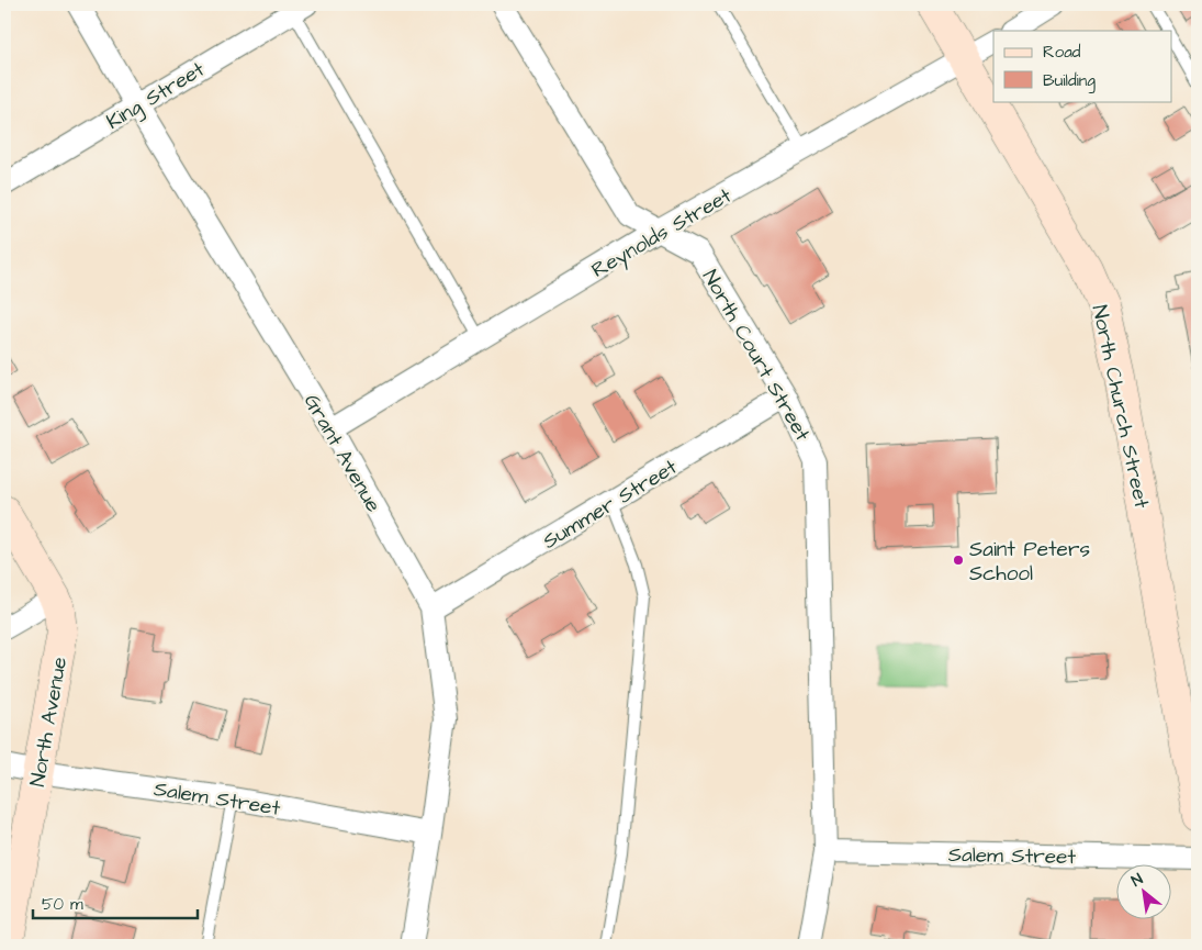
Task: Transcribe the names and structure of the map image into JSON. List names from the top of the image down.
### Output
{
  "streets": {
    "street": [
      "King Street",
      "Reynolds Street",
      "North Court Street",
      "North Church Street",
      "Grant Avenue",
      "Summer Street",
      "North Avenue",
      "Salem Street"
    ]
  },
  "crossings": [
    ["King Street", "Grant Avenue"],
    ["Reynolds Street", "North Court Street"],
    ["Reynolds Street", "North Church Street"],
    ["Reynolds Street", "Grant Avenue"],
    ["North Court Street", "Summer Street"],
    ["North Court Street", "Salem Street"],
    ["Grant Avenue", "Summer Street"],
    ["Grant Avenue", "Salem Street"],
    ["North Avenue", "Salem Street"]
  ],
  "places": ["Saint Peters School"],
  "legend": ["Road", "Building"],
  "scale_bar": "50 m",
  "north": "top left"
}
